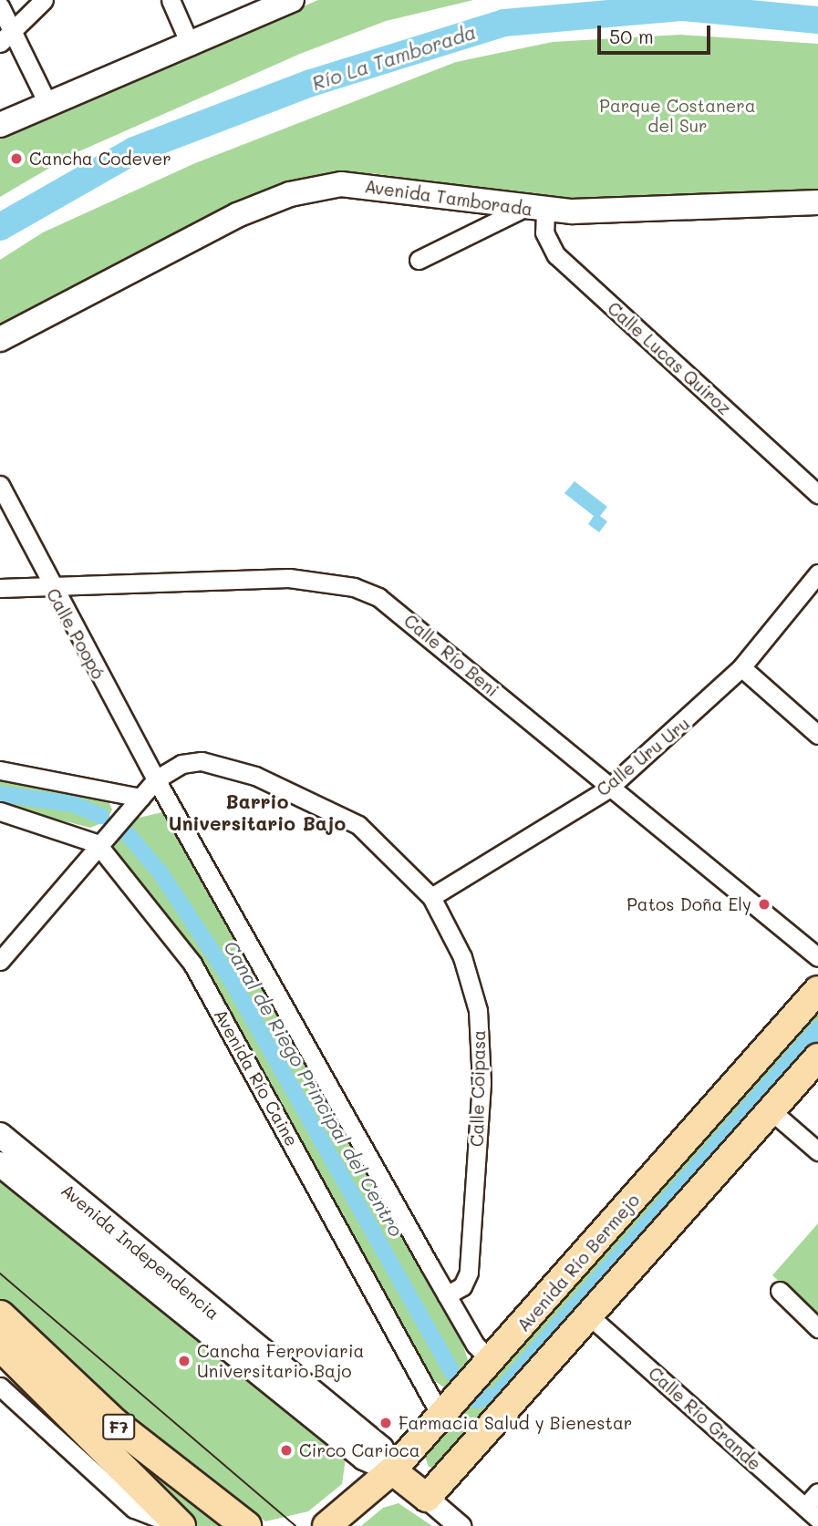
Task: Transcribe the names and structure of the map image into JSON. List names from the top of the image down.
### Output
{
  "streets": {
    "highway": ["F7"],
    "main road": ["Avenida Tamborada", "Avenida Independencia", "Avenida Río Bermejo"],
    "street": [
      "Calle Lucas Quiroz",
      "Calle Poopó",
      "Calle Río Beni",
      "Calle Uru Uru",
      "Avenida Río Caine",
      "Calle Coipasa",
      "Calle Río Grande"
    ]
  },
  "crossings": [
    ["Avenida Tamborada", "Calle Lucas Quiroz"],
    ["Calle Poopó", "Calle Río Beni"],
    ["Calle Poopó", "Calle Coipasa"],
    ["Calle Río Beni", "Calle Uru Uru"],
    ["Calle Uru Uru", "Calle Coipasa"],
    ["Avenida Río Caine", "Avenida Río Bermejo"],
    ["Avenida Independencia", "Avenida Río Bermejo"]
  ],
  "districts": ["Barrio Universitario Bajo"],
  "water": ["Río La Tamborada", "Canal de Riego Principal del Centro"],
  "parks": ["Parque Costanera del Sur"],
  "places": [
    "Cancha Codever",
    "Patos Doña Ely",
    "Cancha Ferroviaria Universitario Bajo",
    "Farmacia Salud y Bienestar",
    "Circo Carioca"
  ],
  "scale_bar": "50 m"
}
